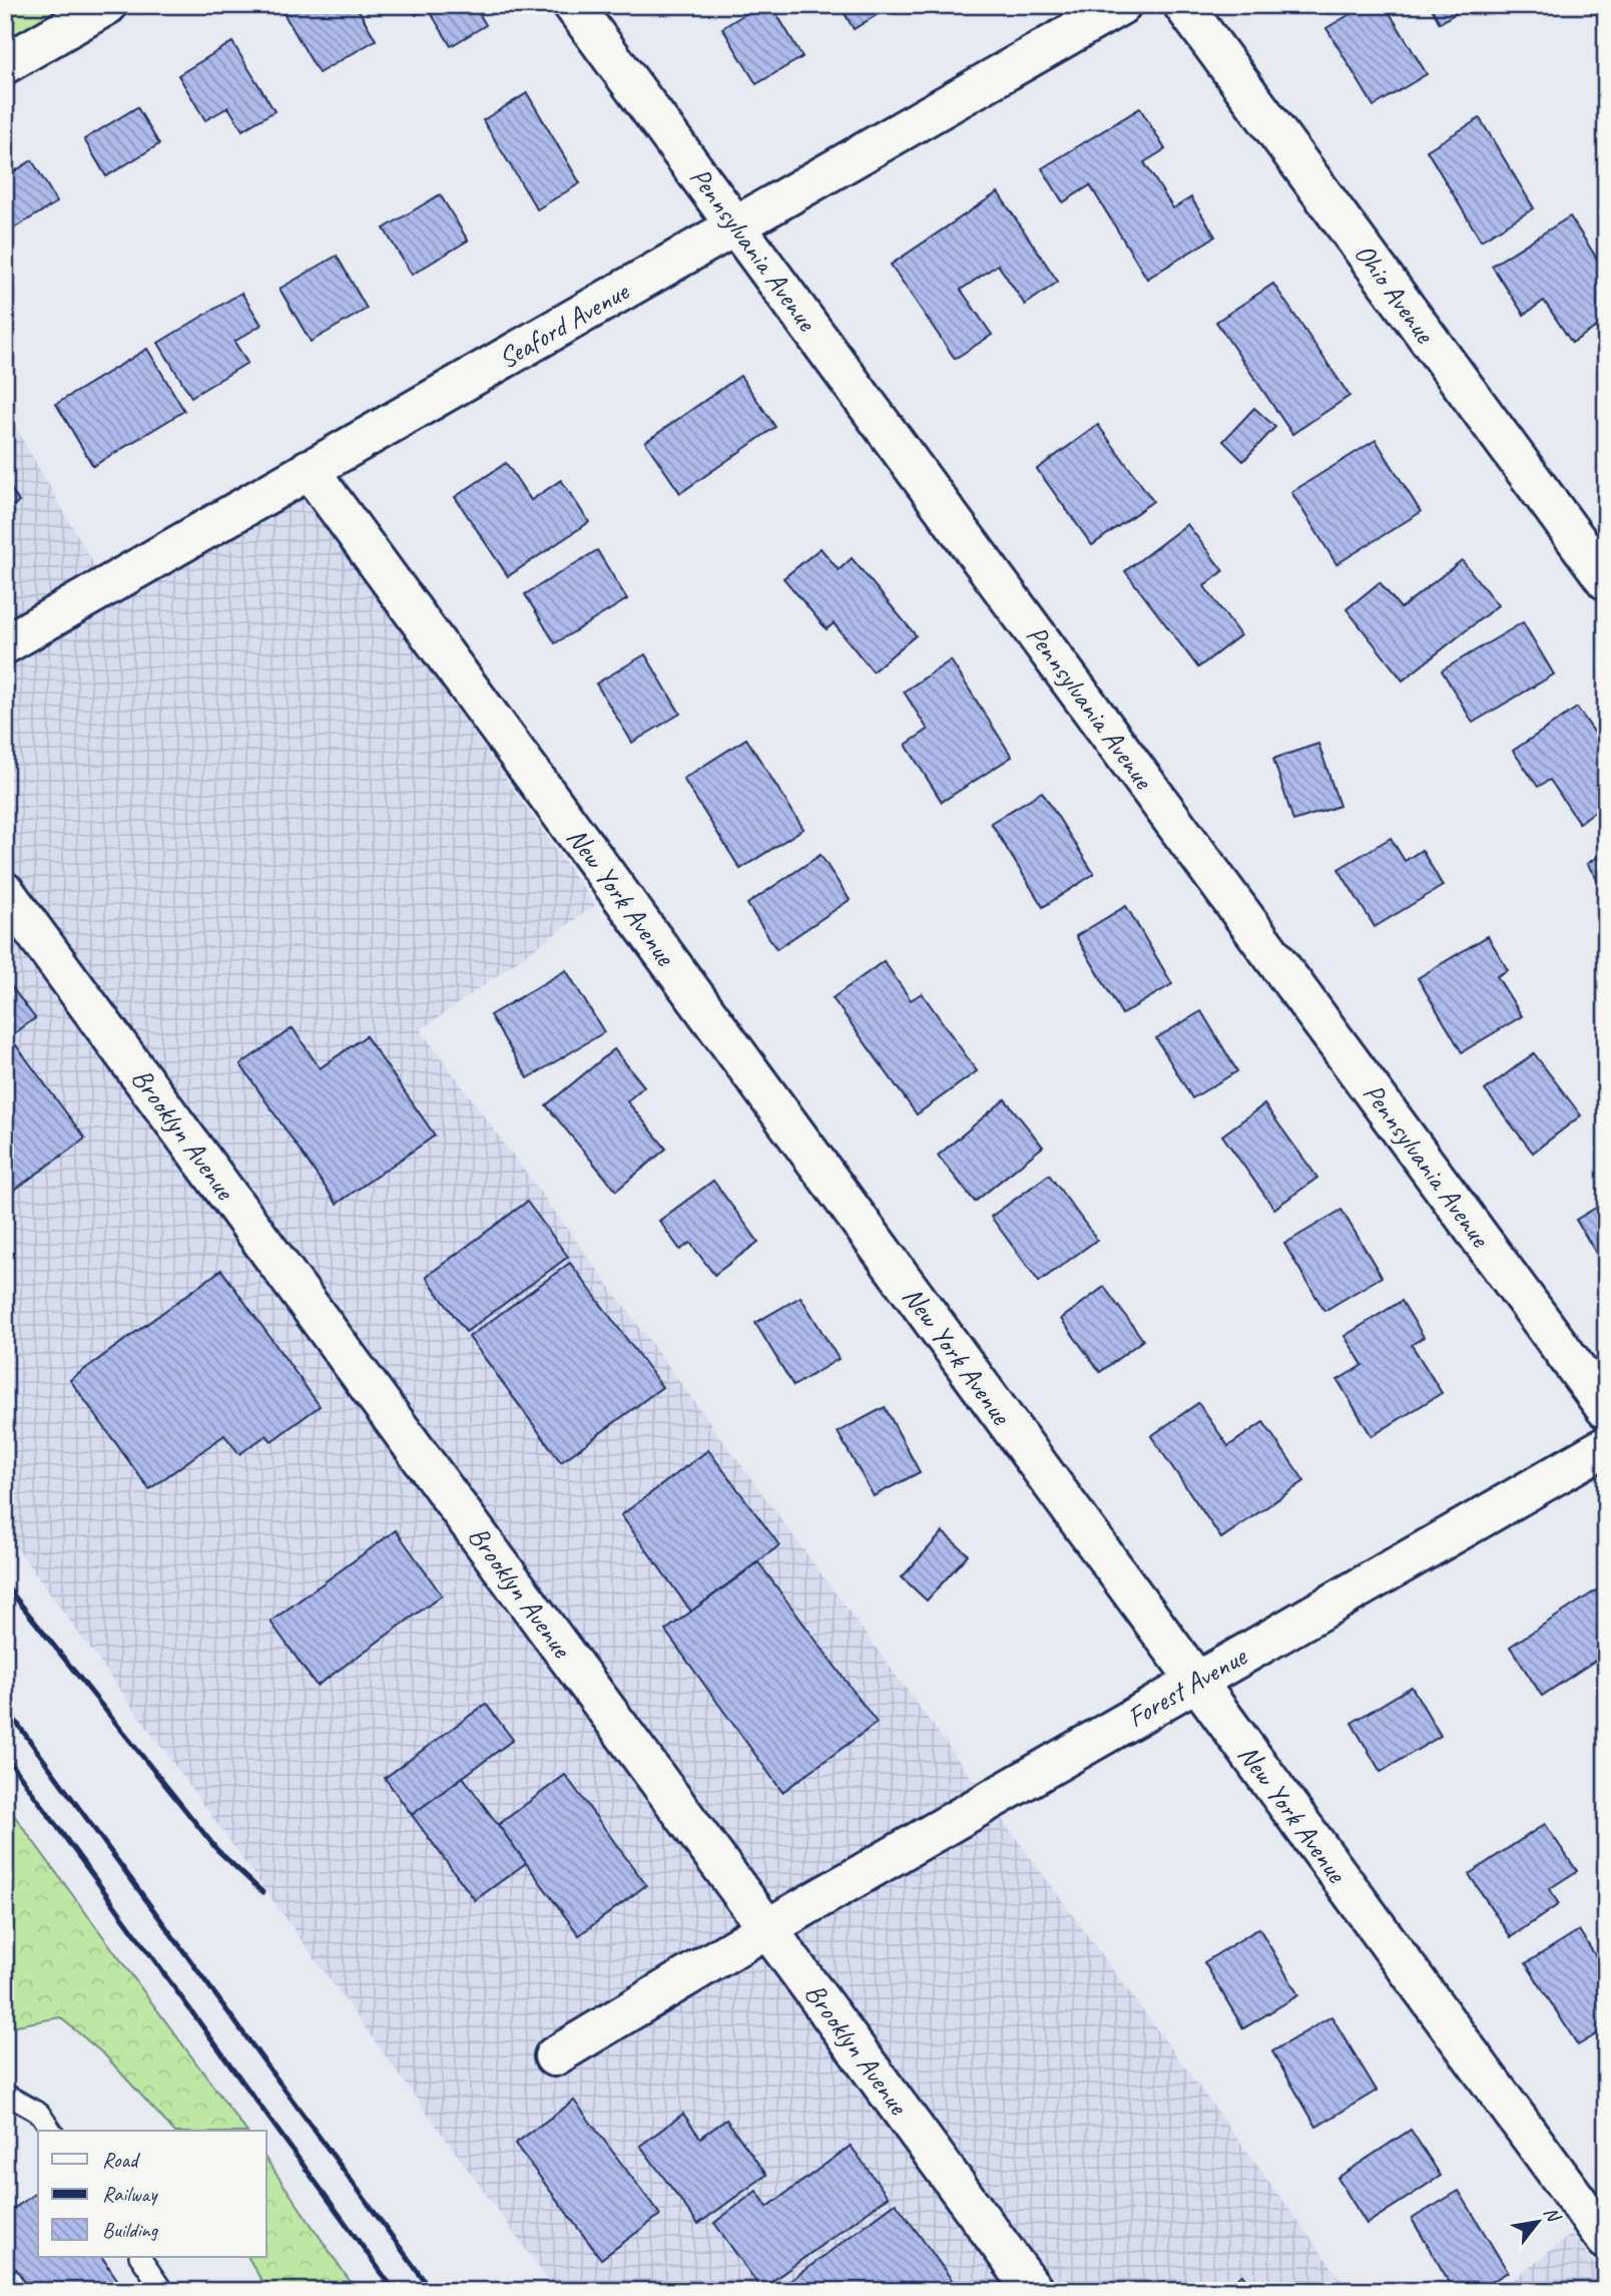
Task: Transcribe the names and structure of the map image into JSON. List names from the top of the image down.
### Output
{
  "streets": {
    "street": [
      "Pennsylvania Avenue",
      "Ohio Avenue",
      "Seaford Avenue",
      "New York Avenue",
      "Brooklyn Avenue",
      "Forest Avenue"
    ]
  },
  "crossings": [
    ["Pennsylvania Avenue", "Seaford Avenue"],
    ["Seaford Avenue", "New York Avenue"],
    ["New York Avenue", "Forest Avenue"],
    ["Brooklyn Avenue", "Forest Avenue"]
  ],
  "legend": ["Road", "Railway", "Building"],
  "north": "top right"
}
